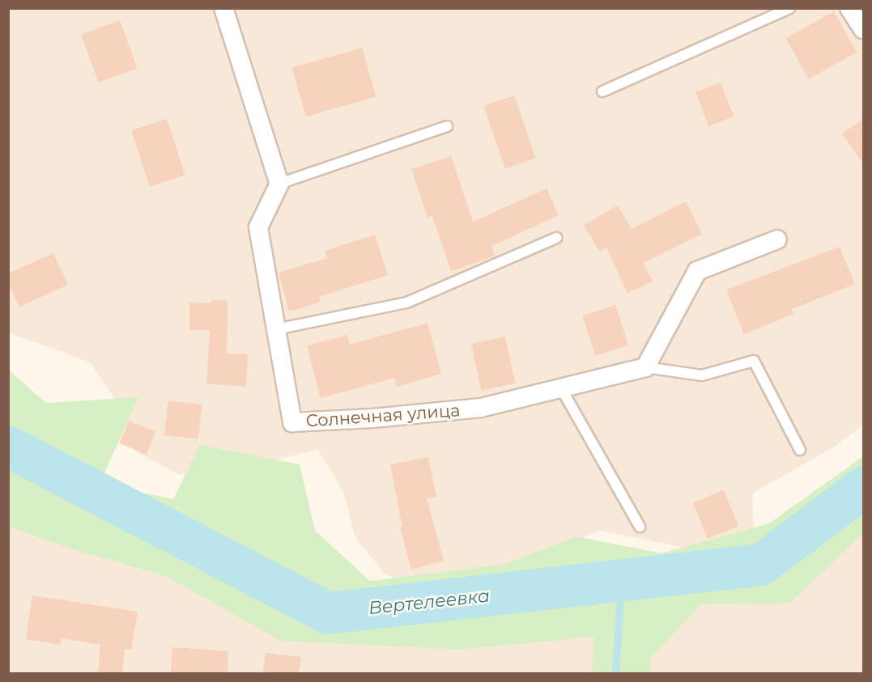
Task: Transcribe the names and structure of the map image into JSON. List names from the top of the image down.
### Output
{
  "streets": {
    "street": ["Солнечная улица"]
  },
  "water": ["Вертелеевка"]
}
